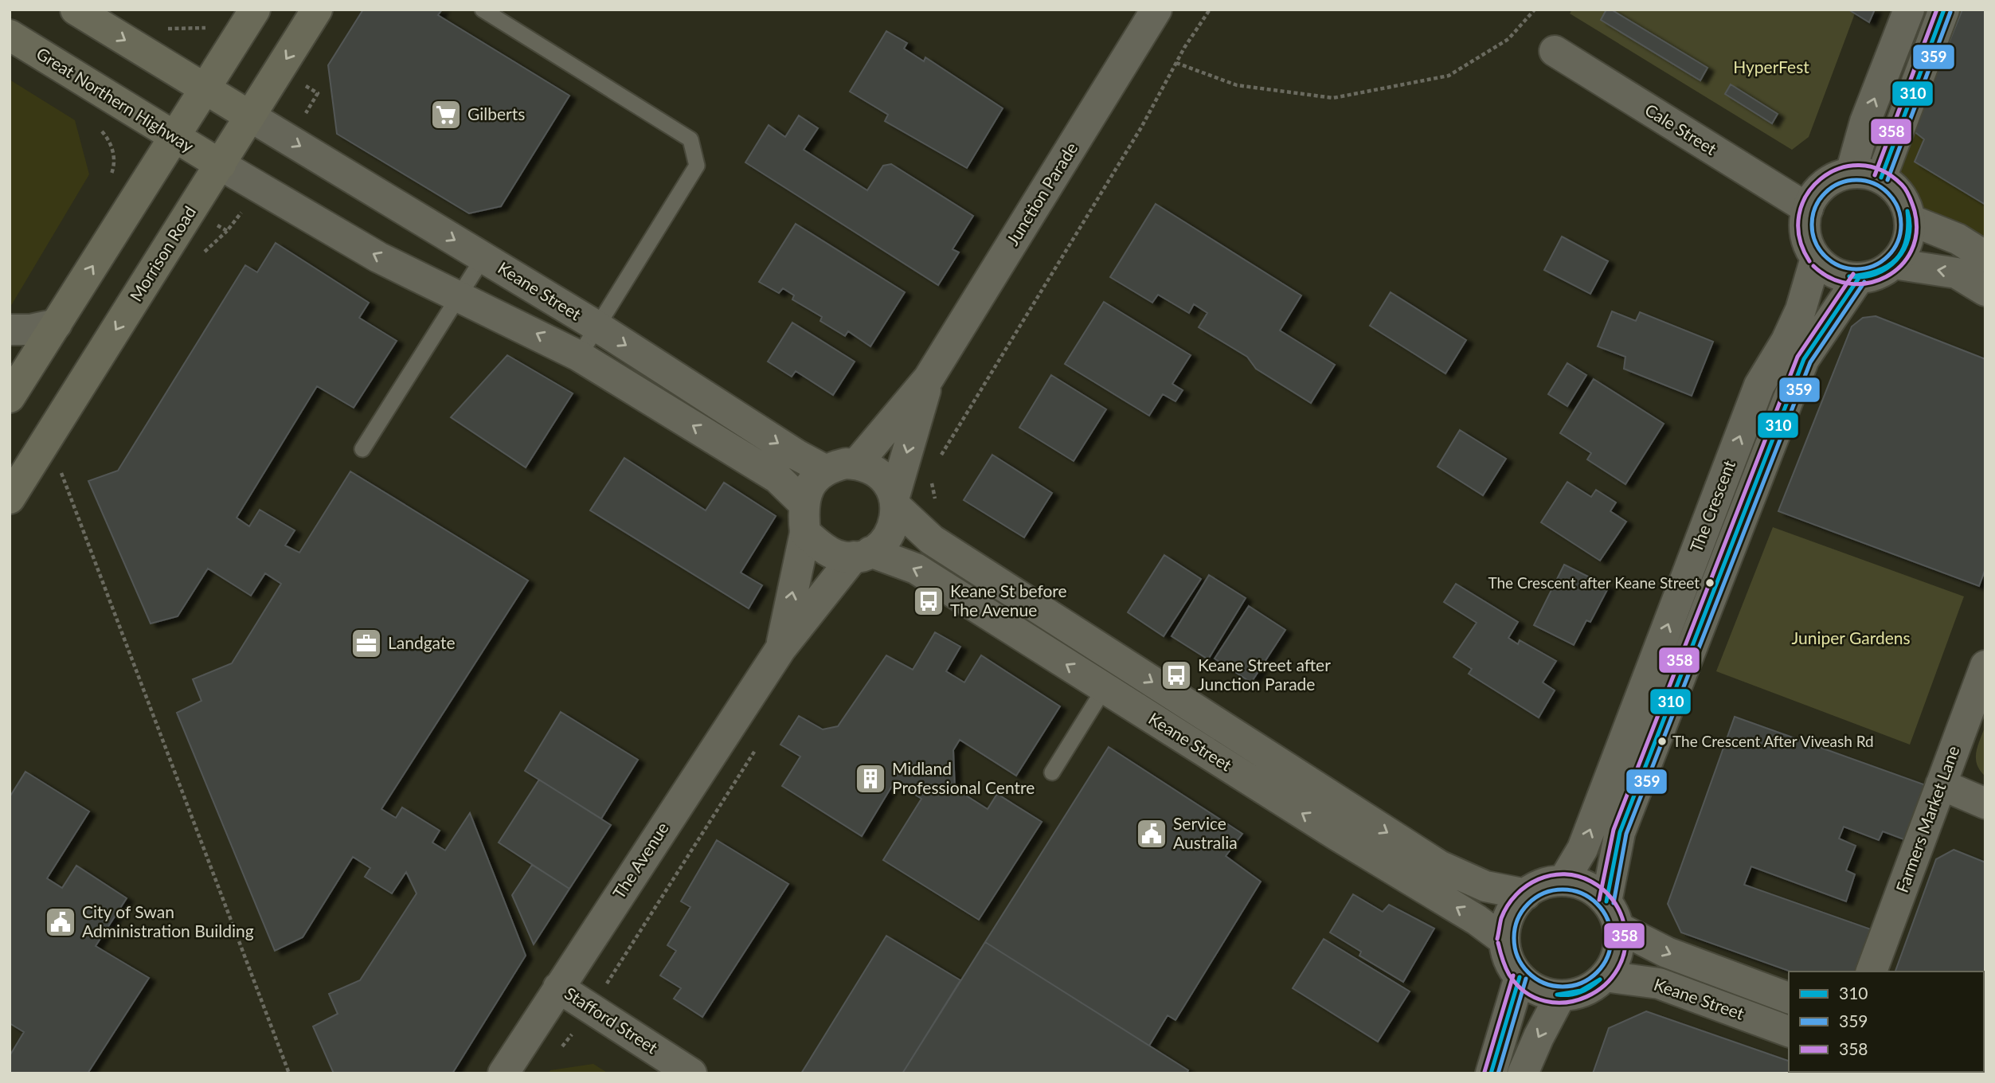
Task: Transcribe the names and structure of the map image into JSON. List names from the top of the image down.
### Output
{
  "streets": {
    "main road": ["Great Northern Highway", "Morrison Road"],
    "street": [
      "Cale Street",
      "Junction Parade",
      "Keane Street",
      "The Crescent",
      "Farmers Market Lane",
      "The Avenue",
      "Stafford Street"
    ]
  },
  "crossings": [
    ["Great Northern Highway", "Morrison Road"],
    ["Great Northern Highway", "Keane Street"],
    ["Cale Street", "The Crescent"],
    ["Junction Parade", "Keane Street"],
    ["Junction Parade", "The Avenue"],
    ["Morrison Road", "Keane Street"],
    ["Keane Street", "The Crescent"],
    ["Keane Street", "The Avenue"],
    ["The Avenue", "Stafford Street"]
  ],
  "parks": ["HyperFest", "Juniper Gardens"],
  "places": {
    "supermarket": ["Gilberts"],
    "other": ["The Crescent after Keane Street", "The Crescent After Viveash Rd"],
    "bus stop": ["Keane St before The Avenue", "Keane Street after Junction Parade"],
    "office": ["Landgate"],
    "building": ["Midland Professional Centre"],
    "public building": ["Service Australia", "City of Swan Administration Building"]
  },
  "lines": ["transit line 310", "transit line 358", "transit line 359"],
  "legend": ["310", "359", "358"]
}
